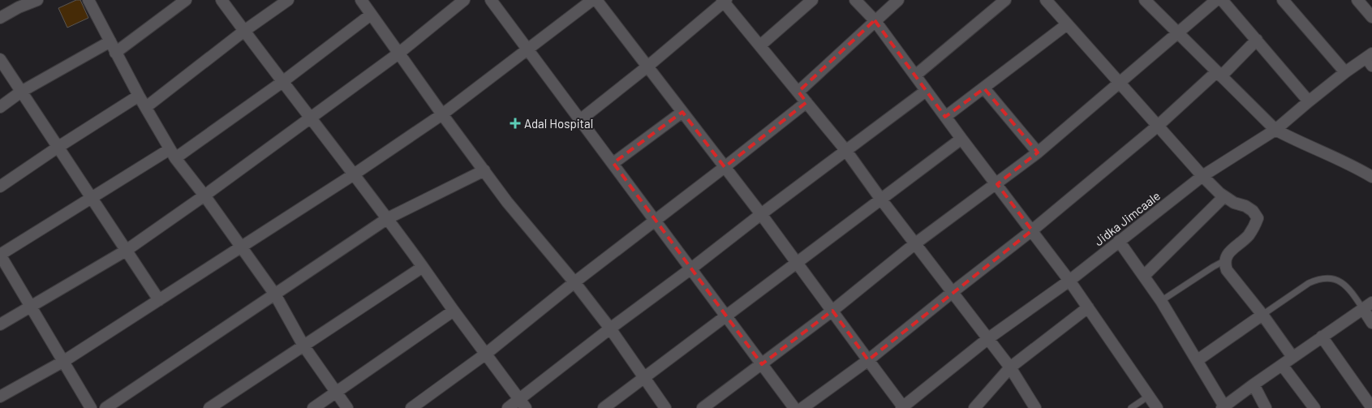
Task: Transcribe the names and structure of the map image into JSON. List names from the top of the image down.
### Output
{
  "streets": {
    "street": ["Jidka Jimcaale"]
  },
  "places": {
    "health": ["Adal Hospital"]
  }
}
